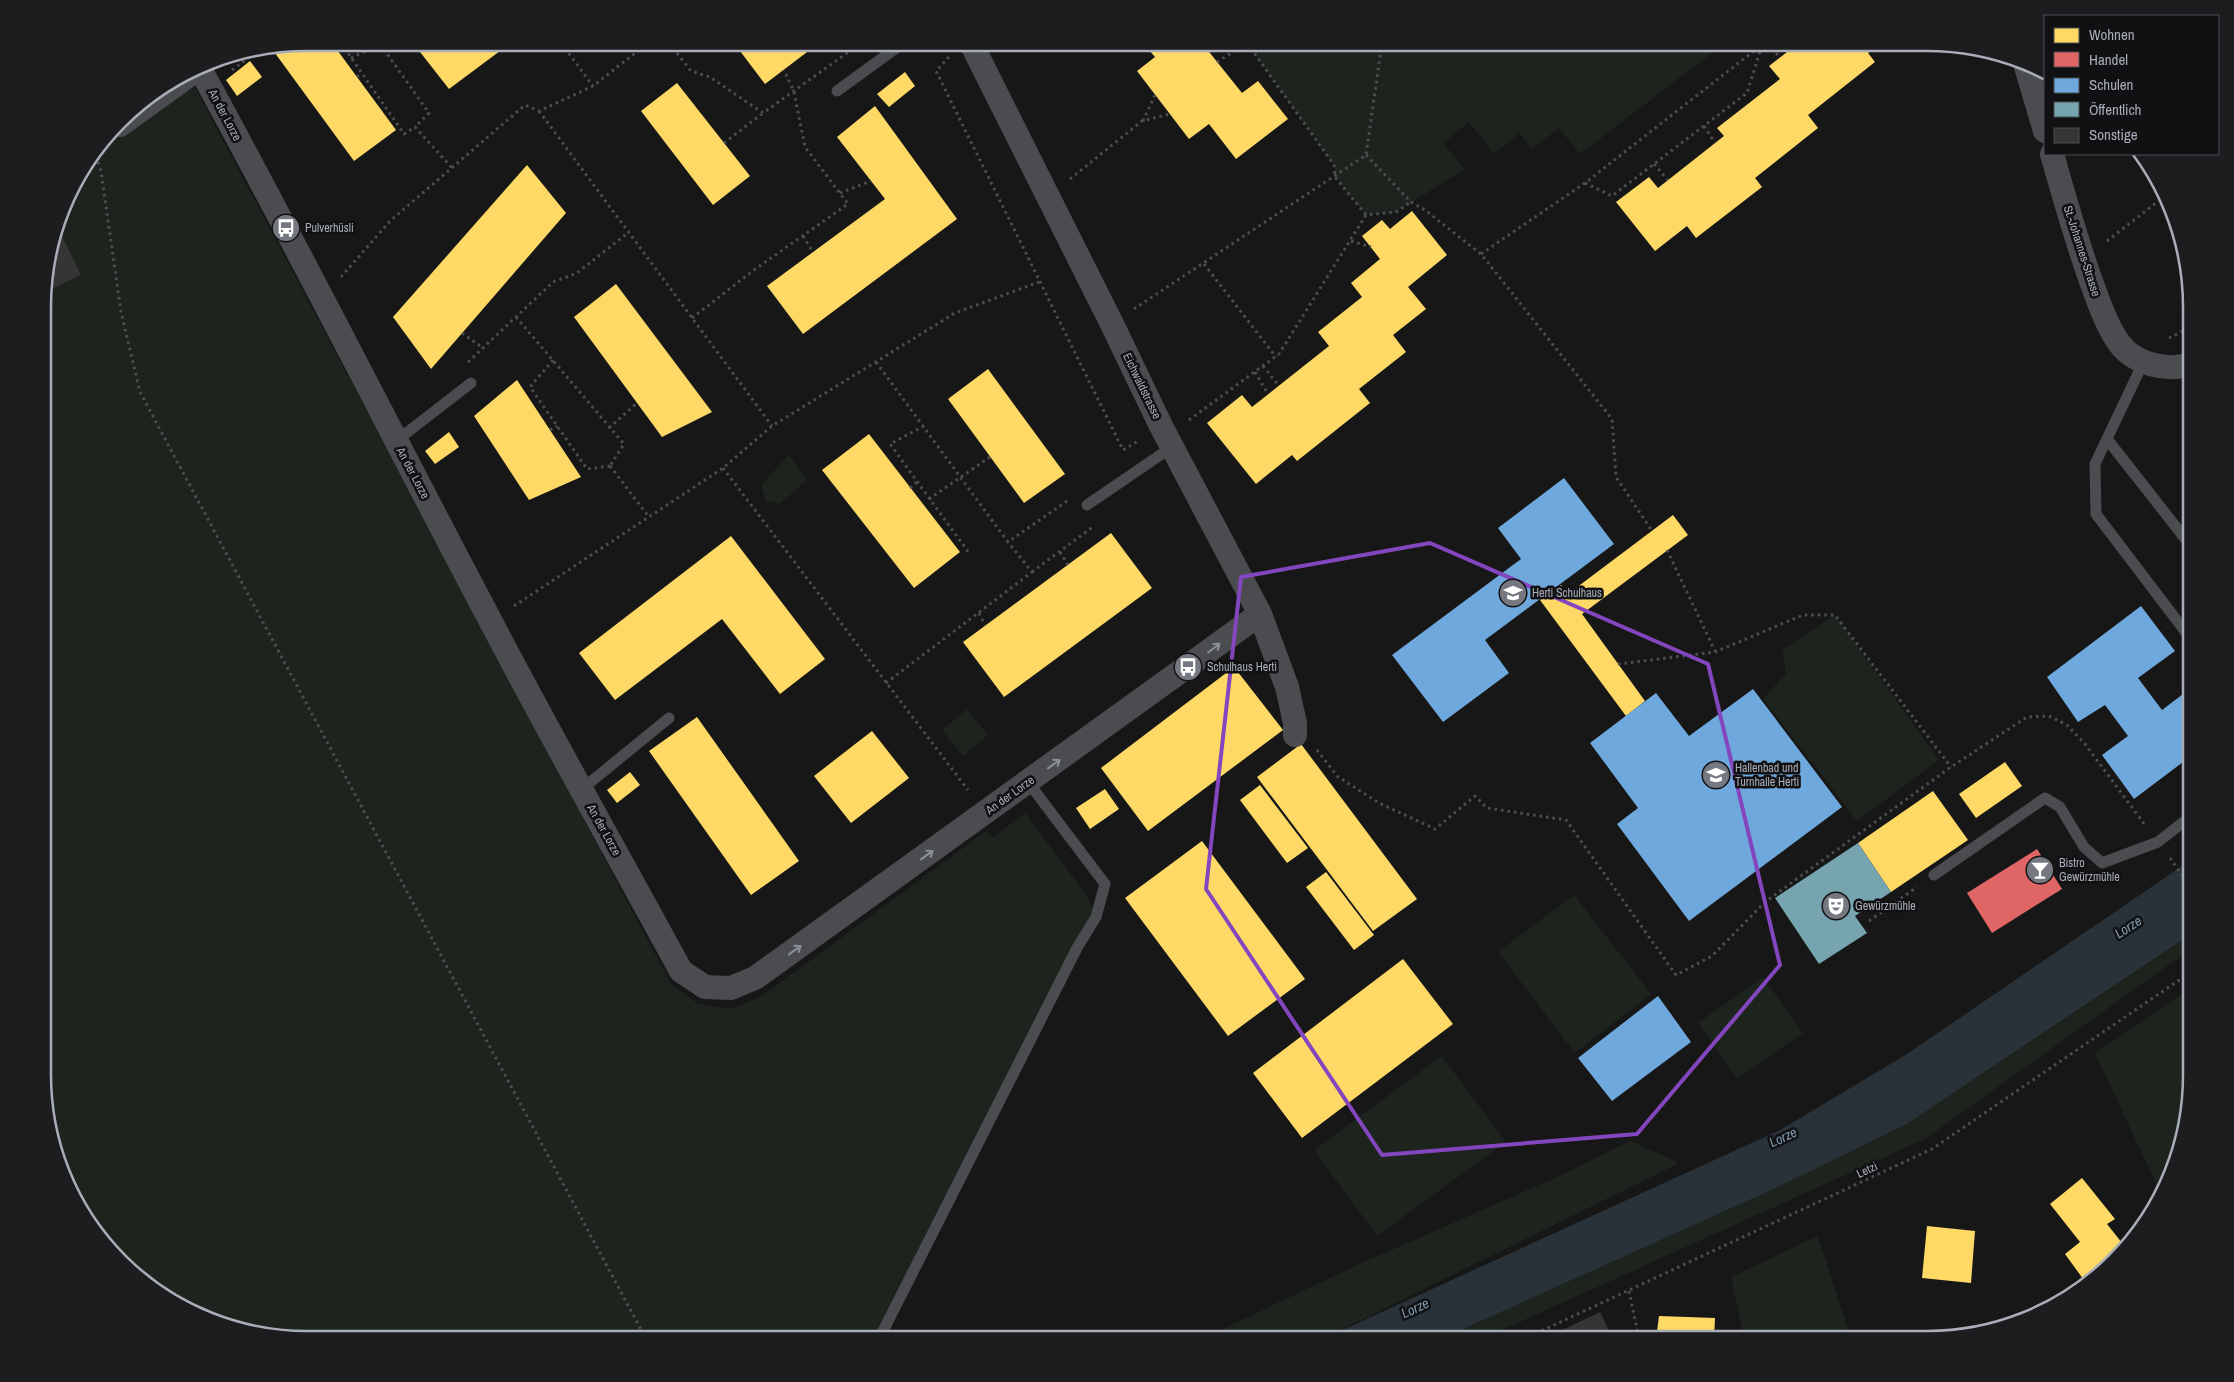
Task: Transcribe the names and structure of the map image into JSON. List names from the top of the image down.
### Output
{
  "streets": {
    "street": ["An der Lorze", "St.-Johannes-Strasse", "Eichwaldstrasse"],
    "path": ["Letzi"]
  },
  "crossings": [
    ["An der Lorze", "Eichwaldstrasse"]
  ],
  "water": ["Lorze"],
  "places": {
    "bus stop": ["Pulverhüsli", "Schulhaus Herti"],
    "school or university": ["Herti Schulhaus", "Hallenbad und Turnhalle Herti"],
    "bar": ["Bistro Gewürzmühle"],
    "theatre": ["Gewürzmühle"]
  },
  "legend": [
    "Wohnen",
    "Handel",
    "Schulen",
    "Öffentlich",
    "Sonstige"
  ]
}
